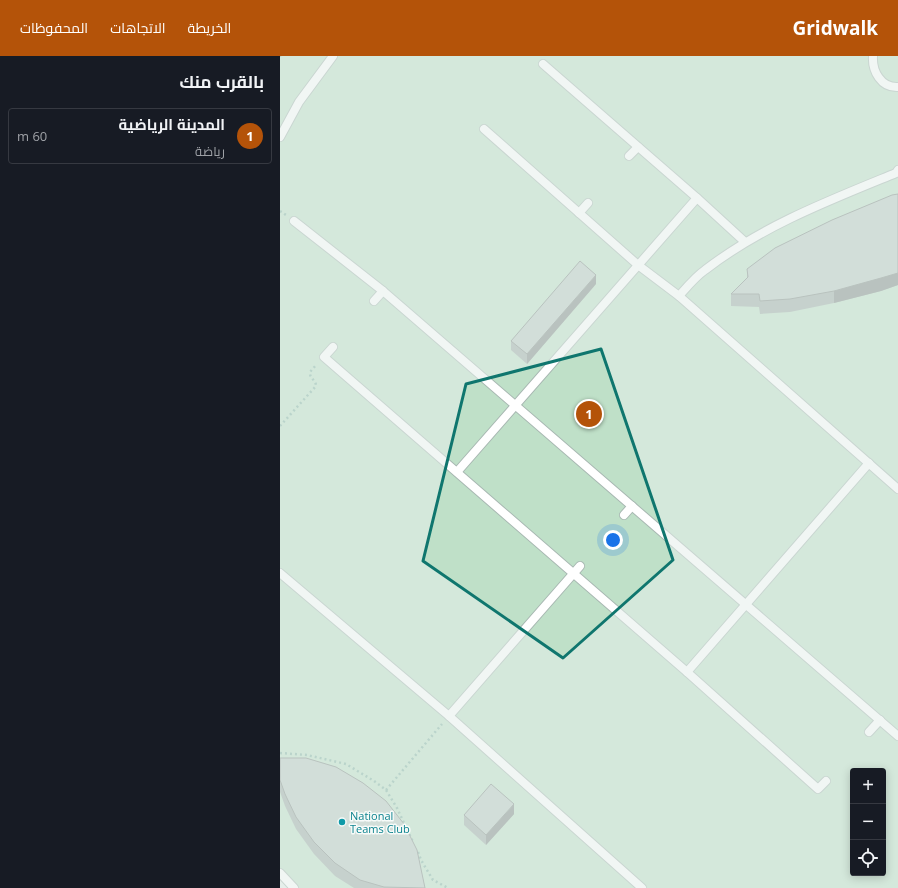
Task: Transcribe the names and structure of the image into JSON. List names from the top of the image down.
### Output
{
  "places": ["National Teams Club"],
  "page": {
    "header": "Gridwalk",
    "nav": ["الخريطة", "الاتجاهات", "المحفوظات"],
    "heading": "بالقرب منك",
    "list": [
      {
        "mark": "1",
        "name": "المدينة الرياضية",
        "note": "رياضة",
        "value": "60 m"
      }
    ],
    "pins": "1",
    "map_buttons": ["+", "−"]
  }
}
